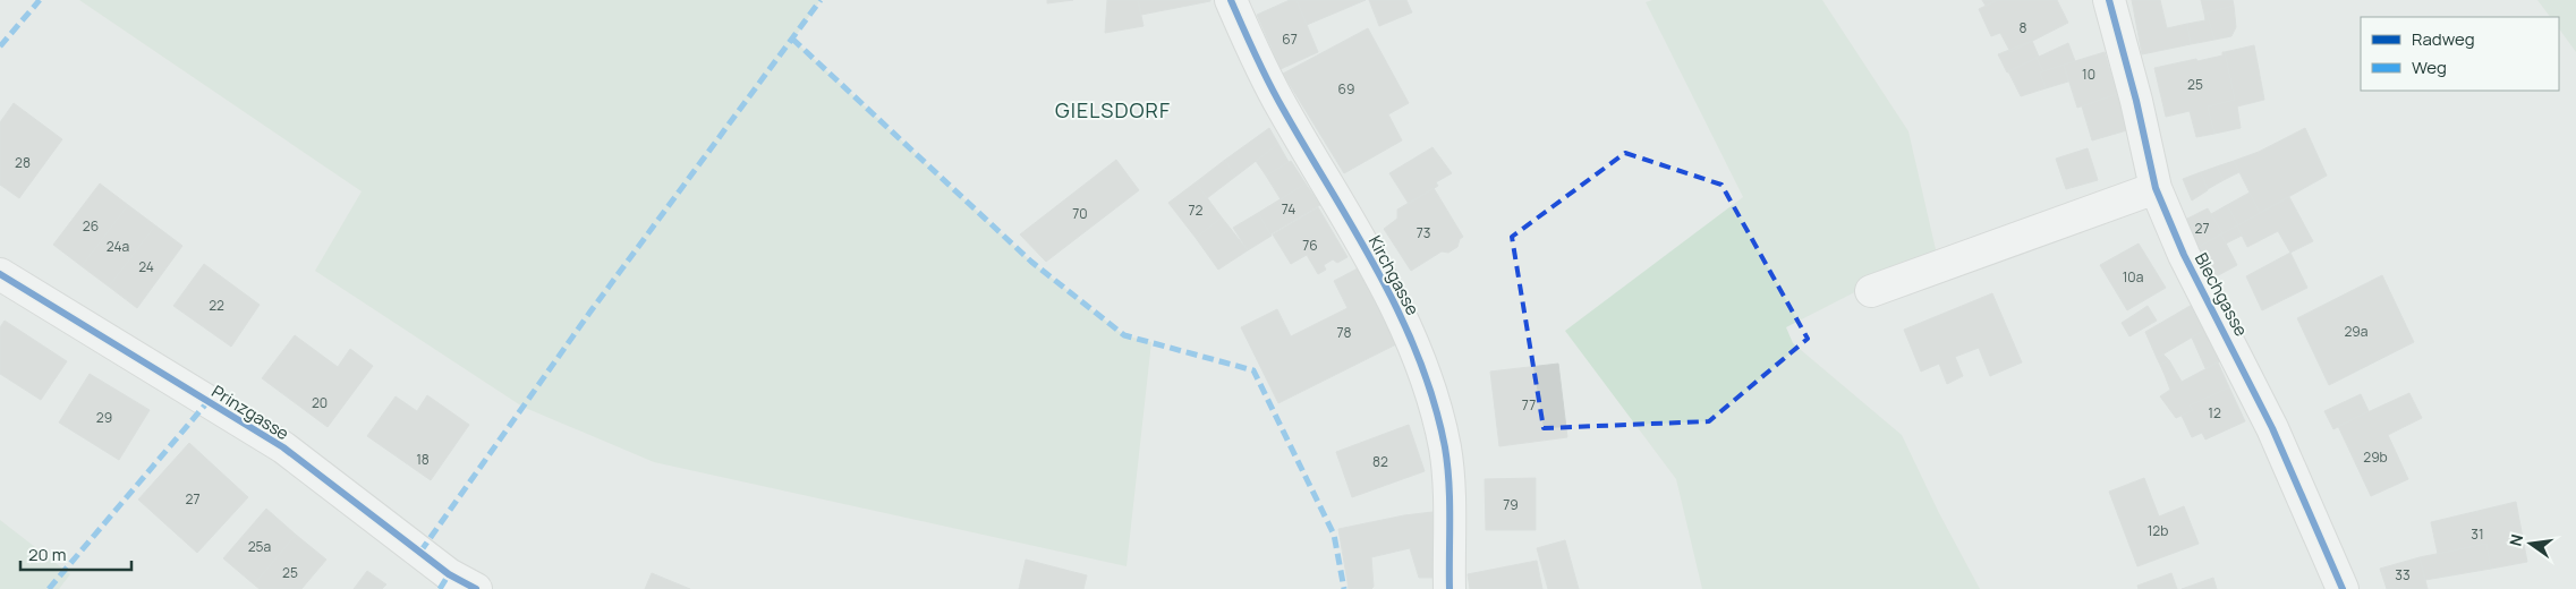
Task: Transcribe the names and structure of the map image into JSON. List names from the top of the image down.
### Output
{
  "streets": {
    "street": ["Kirchgasse", "Blechgasse", "Prinzgasse"]
  },
  "districts": ["GIELSDORF"],
  "house_numbers": [
    "8",
    "67",
    "10",
    "25",
    "69",
    "28",
    "74",
    "72",
    "70",
    "26",
    "27",
    "73",
    "76",
    "24a",
    "24",
    "10a",
    "22",
    "29a",
    "78",
    "20",
    "77",
    "12",
    "29",
    "29b",
    "18",
    "82",
    "27",
    "79",
    "12b",
    "31",
    "25a",
    "25",
    "33"
  ],
  "legend": ["Radweg", "Weg"],
  "scale_bar": "20 m",
  "north": "left"
}
